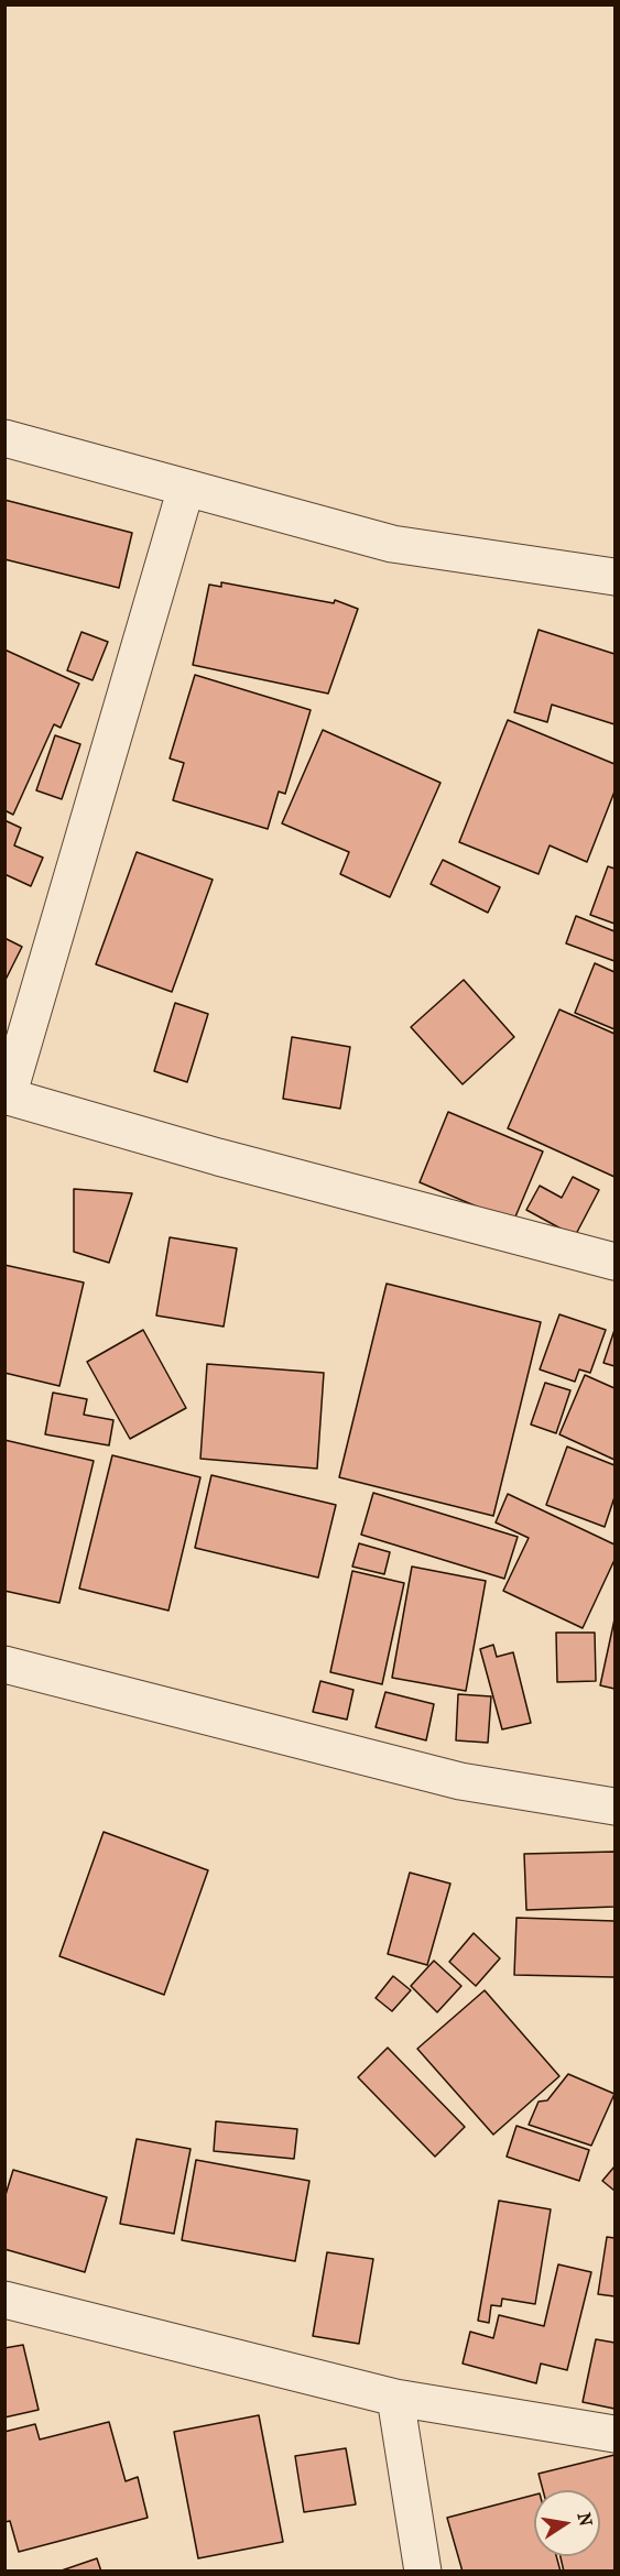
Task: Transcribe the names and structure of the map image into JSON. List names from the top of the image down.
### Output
{
  "north": "right"
}
